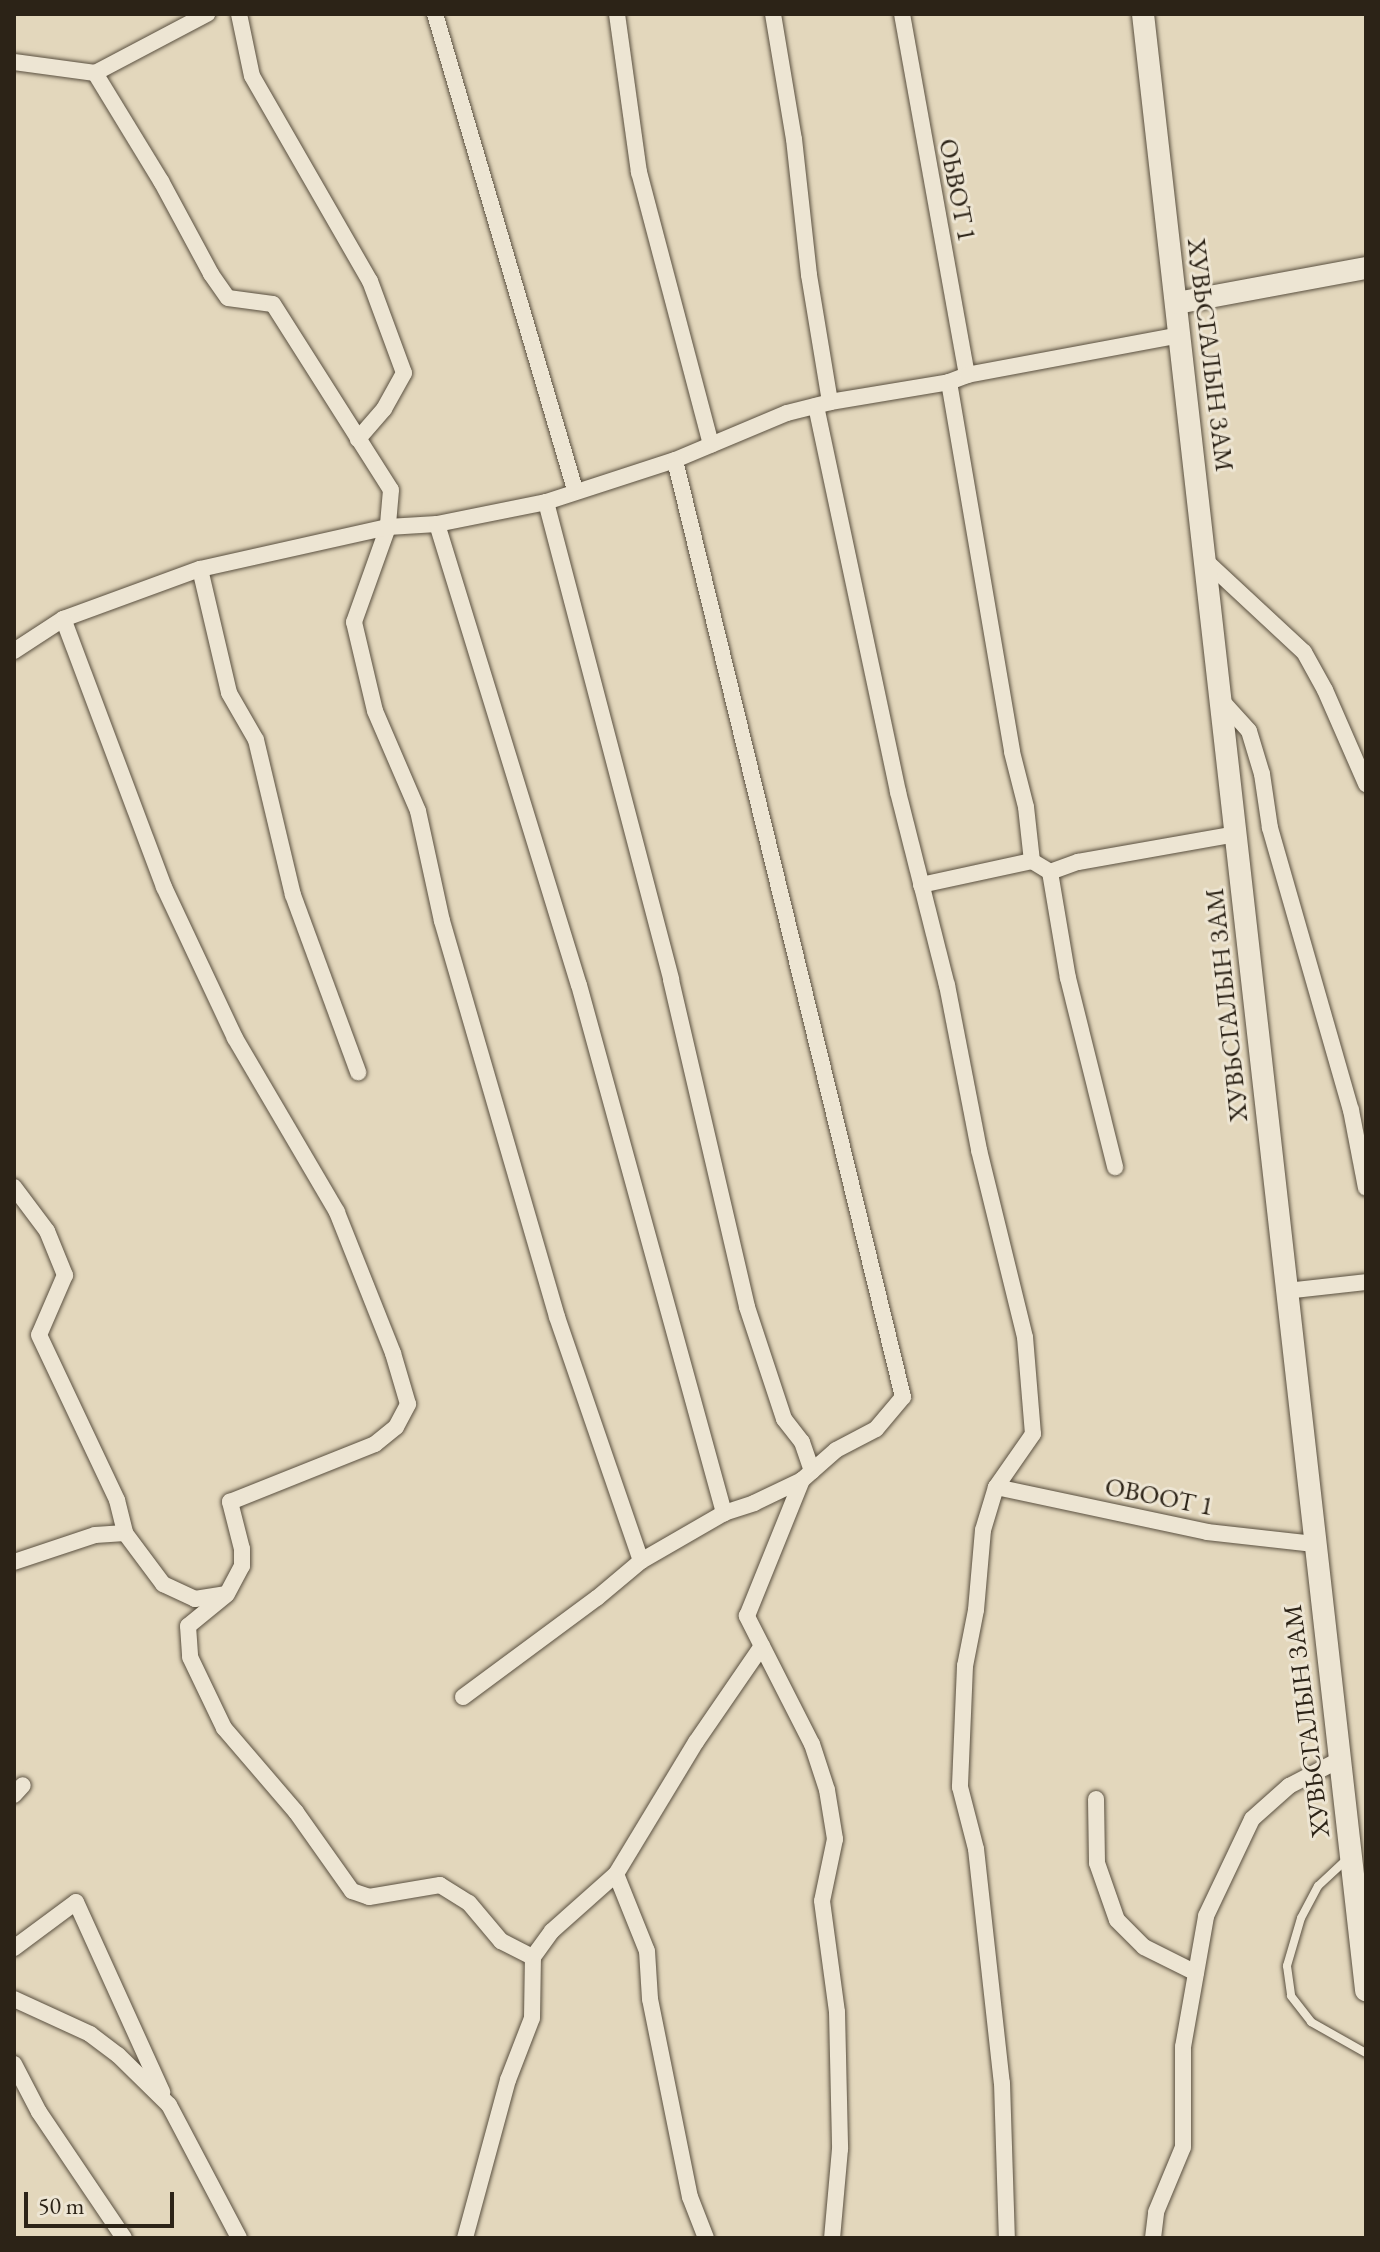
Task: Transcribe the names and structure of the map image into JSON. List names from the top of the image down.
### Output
{
  "streets": {
    "main road": ["ХУВЬСГАЛЫН ЗАМ"],
    "street": ["ОЬВОТ 1", "ОВООТ 1"]
  },
  "crossings": [
    ["ХУВЬСГАЛЫН ЗАМ", "ОВООТ 1"]
  ],
  "scale_bar": "50 m"
}
